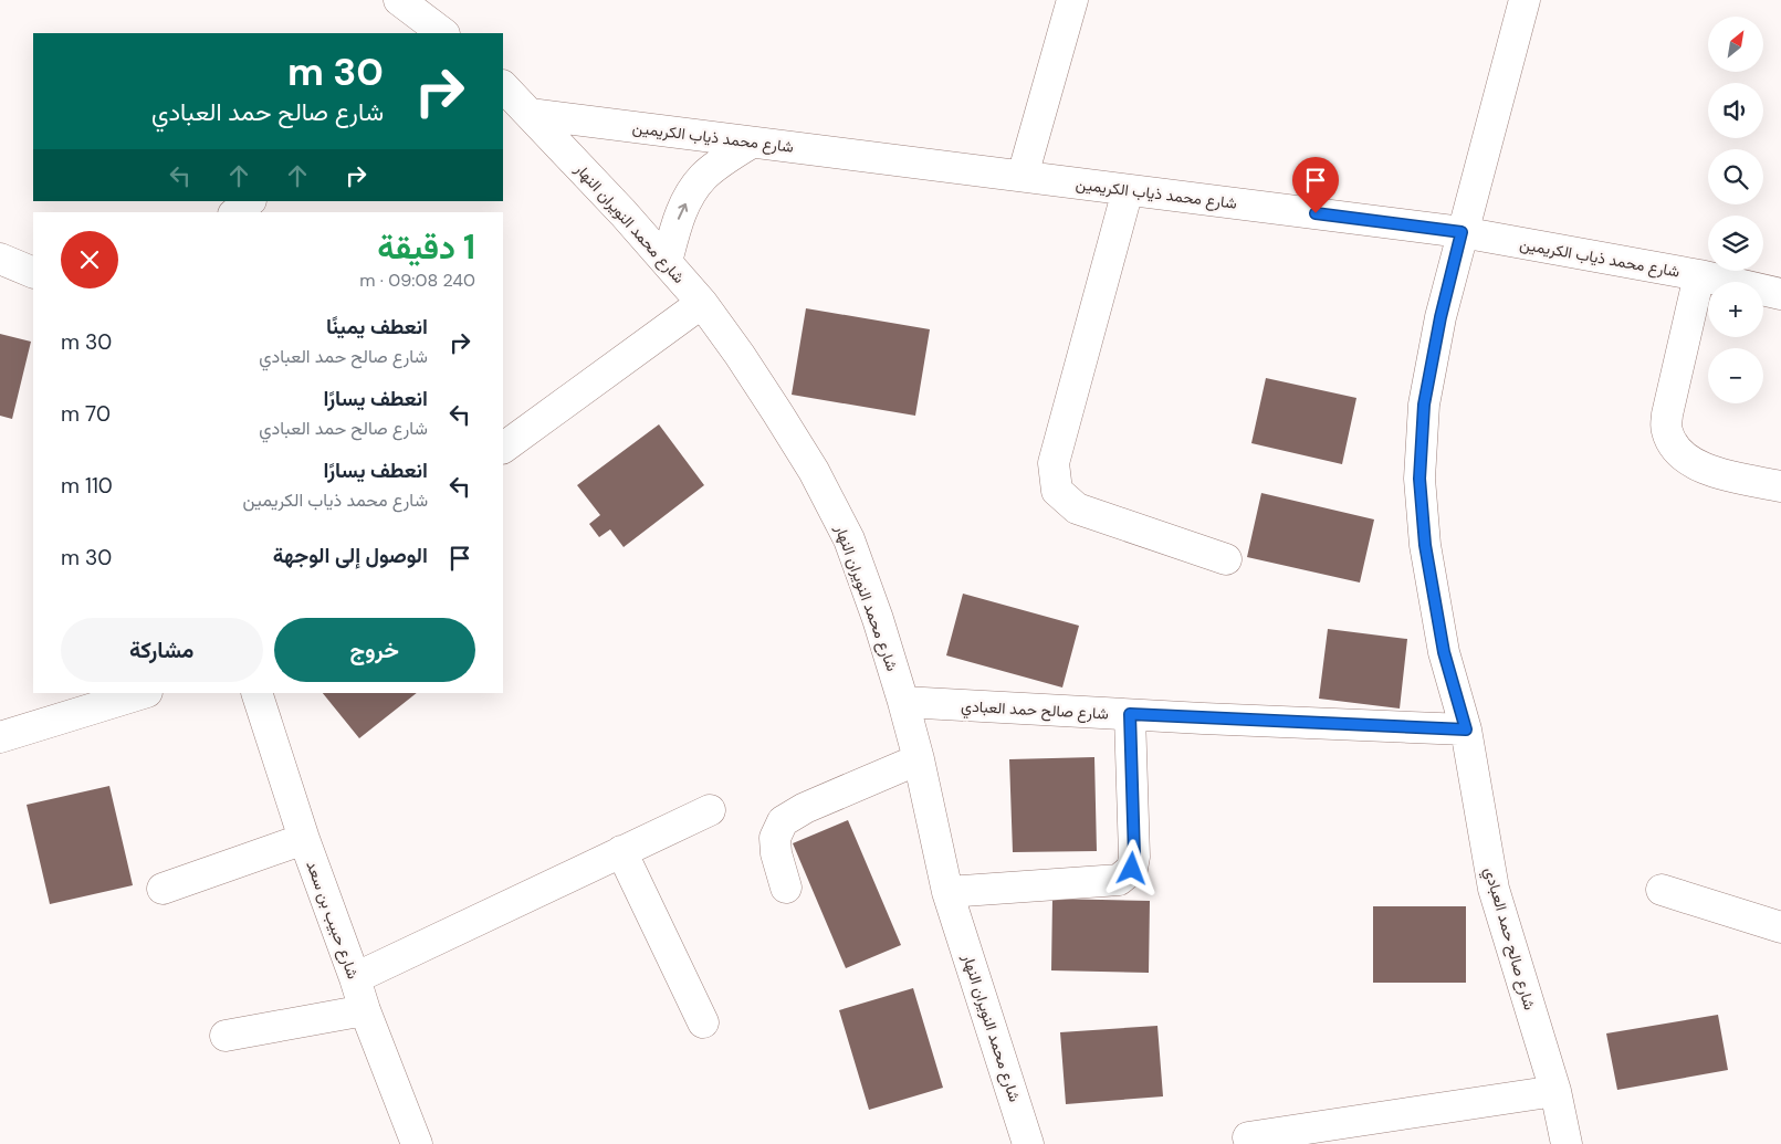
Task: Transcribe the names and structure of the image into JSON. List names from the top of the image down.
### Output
{
  "streets": {
    "street": [
      "شارع محمد ذياب الكريمين",
      "شارع محمد النويران النهار",
      "شارع صالح حمد العبادي",
      "شارع حبيب بن سعد"
    ]
  },
  "crossings": [
    ["شارع محمد ذياب الكريمين", "شارع محمد النويران النهار"],
    ["شارع محمد ذياب الكريمين", "شارع صالح حمد العبادي"],
    ["شارع محمد النويران النهار", "شارع صالح حمد العبادي"]
  ],
  "north": "top right",
  "page": {
    "map_buttons": ["+", "−"],
    "turn": ["30 m", "شارع صالح حمد العبادي"],
    "heading": ["1 دقيقة", "240 m · 09:08"],
    "list": [
      {
        "name": "انعطف يمينًا",
        "note": "شارع صالح حمد العبادي",
        "value": "30 m"
      },
      {
        "name": "انعطف يسارًا",
        "note": "شارع صالح حمد العبادي",
        "value": "70 m"
      },
      {
        "name": "انعطف يسارًا",
        "note": "شارع محمد ذياب الكريمين",
        "value": "110 m"
      },
      {
        "name": "الوصول إلى الوجهة",
        "value": "30 m"
      }
    ],
    "buttons": ["خروج", "مشاركة"]
  }
}
